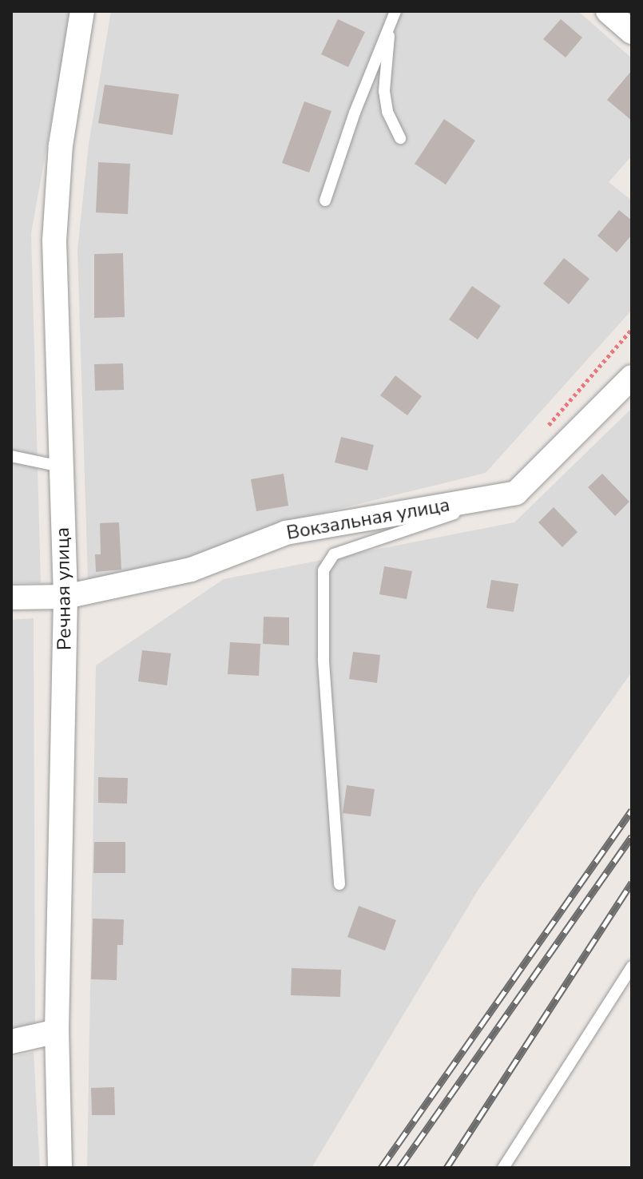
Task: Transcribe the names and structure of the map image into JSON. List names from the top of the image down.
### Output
{
  "streets": {
    "street": ["Вокзальная улица", "Речная улица"]
  },
  "crossings": [
    ["Вокзальная улица", "Речная улица"]
  ]
}
